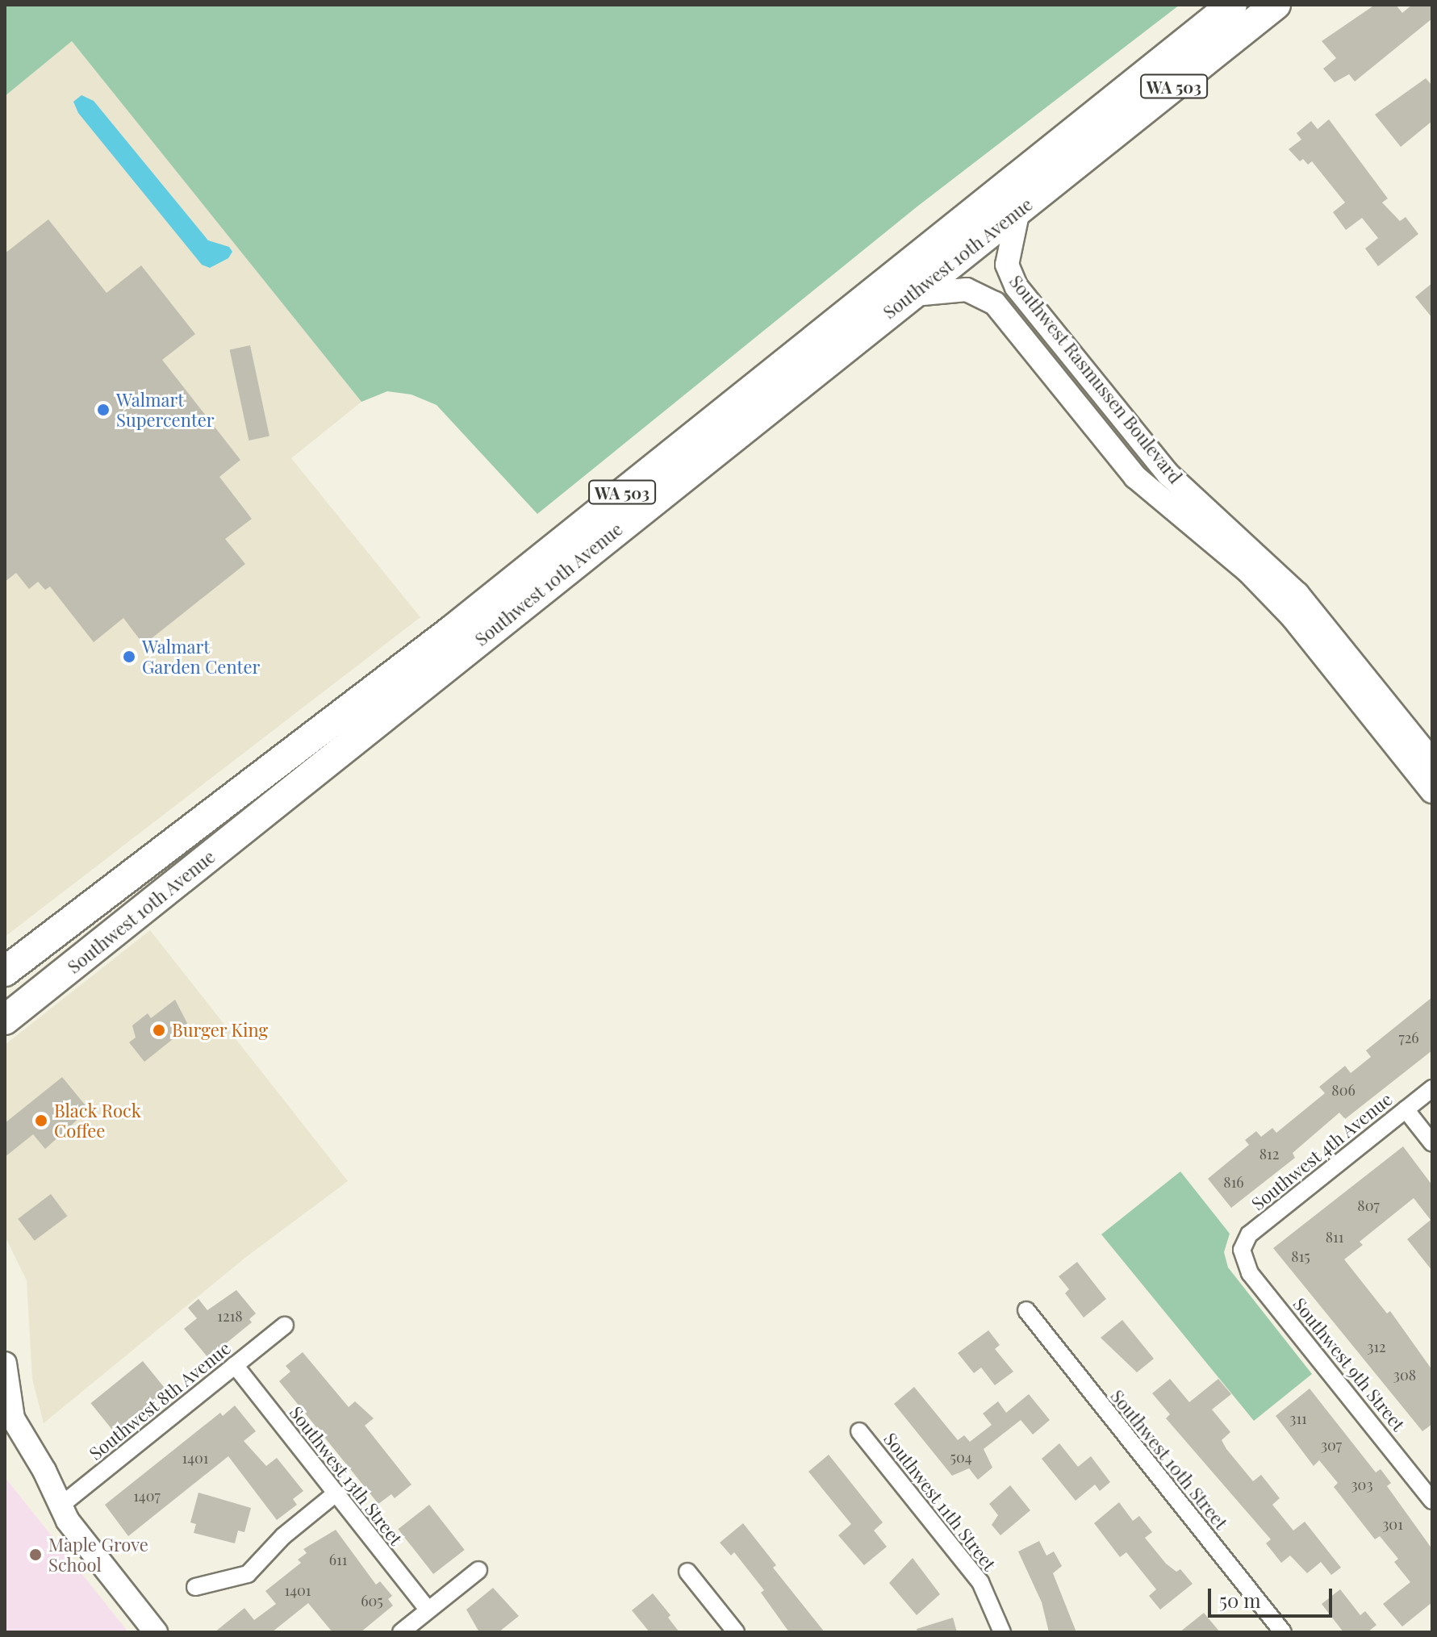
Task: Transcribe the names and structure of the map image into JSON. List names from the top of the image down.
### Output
{
  "streets": {
    "highway": ["WA 503", "Southwest 10th Avenue"],
    "street": [
      "Southwest Rasmussen Boulevard",
      "Southwest 4th Avenue",
      "Southwest 9th Street",
      "Southwest 8th Avenue",
      "Southwest 10th Street",
      "Southwest 13th Street",
      "Southwest 11th Street"
    ]
  },
  "crossings": [
    ["Southwest 10th Avenue", "Southwest Rasmussen Boulevard"],
    ["Southwest 4th Avenue", "Southwest 9th Street"],
    ["Southwest 8th Avenue", "Southwest 13th Street"]
  ],
  "places": [
    "Walmart Supercenter",
    "Walmart Garden Center",
    "Burger King",
    "Black Rock Coffee",
    "Maple Grove School"
  ],
  "house_numbers": [
    "726",
    "806",
    "812",
    "816",
    "807",
    "811",
    "815",
    "1218",
    "312",
    "308",
    "311",
    "307",
    "504",
    "1401",
    "303",
    "1407",
    "301",
    "611",
    "1401",
    "605"
  ],
  "scale_bar": "50 m"
}
